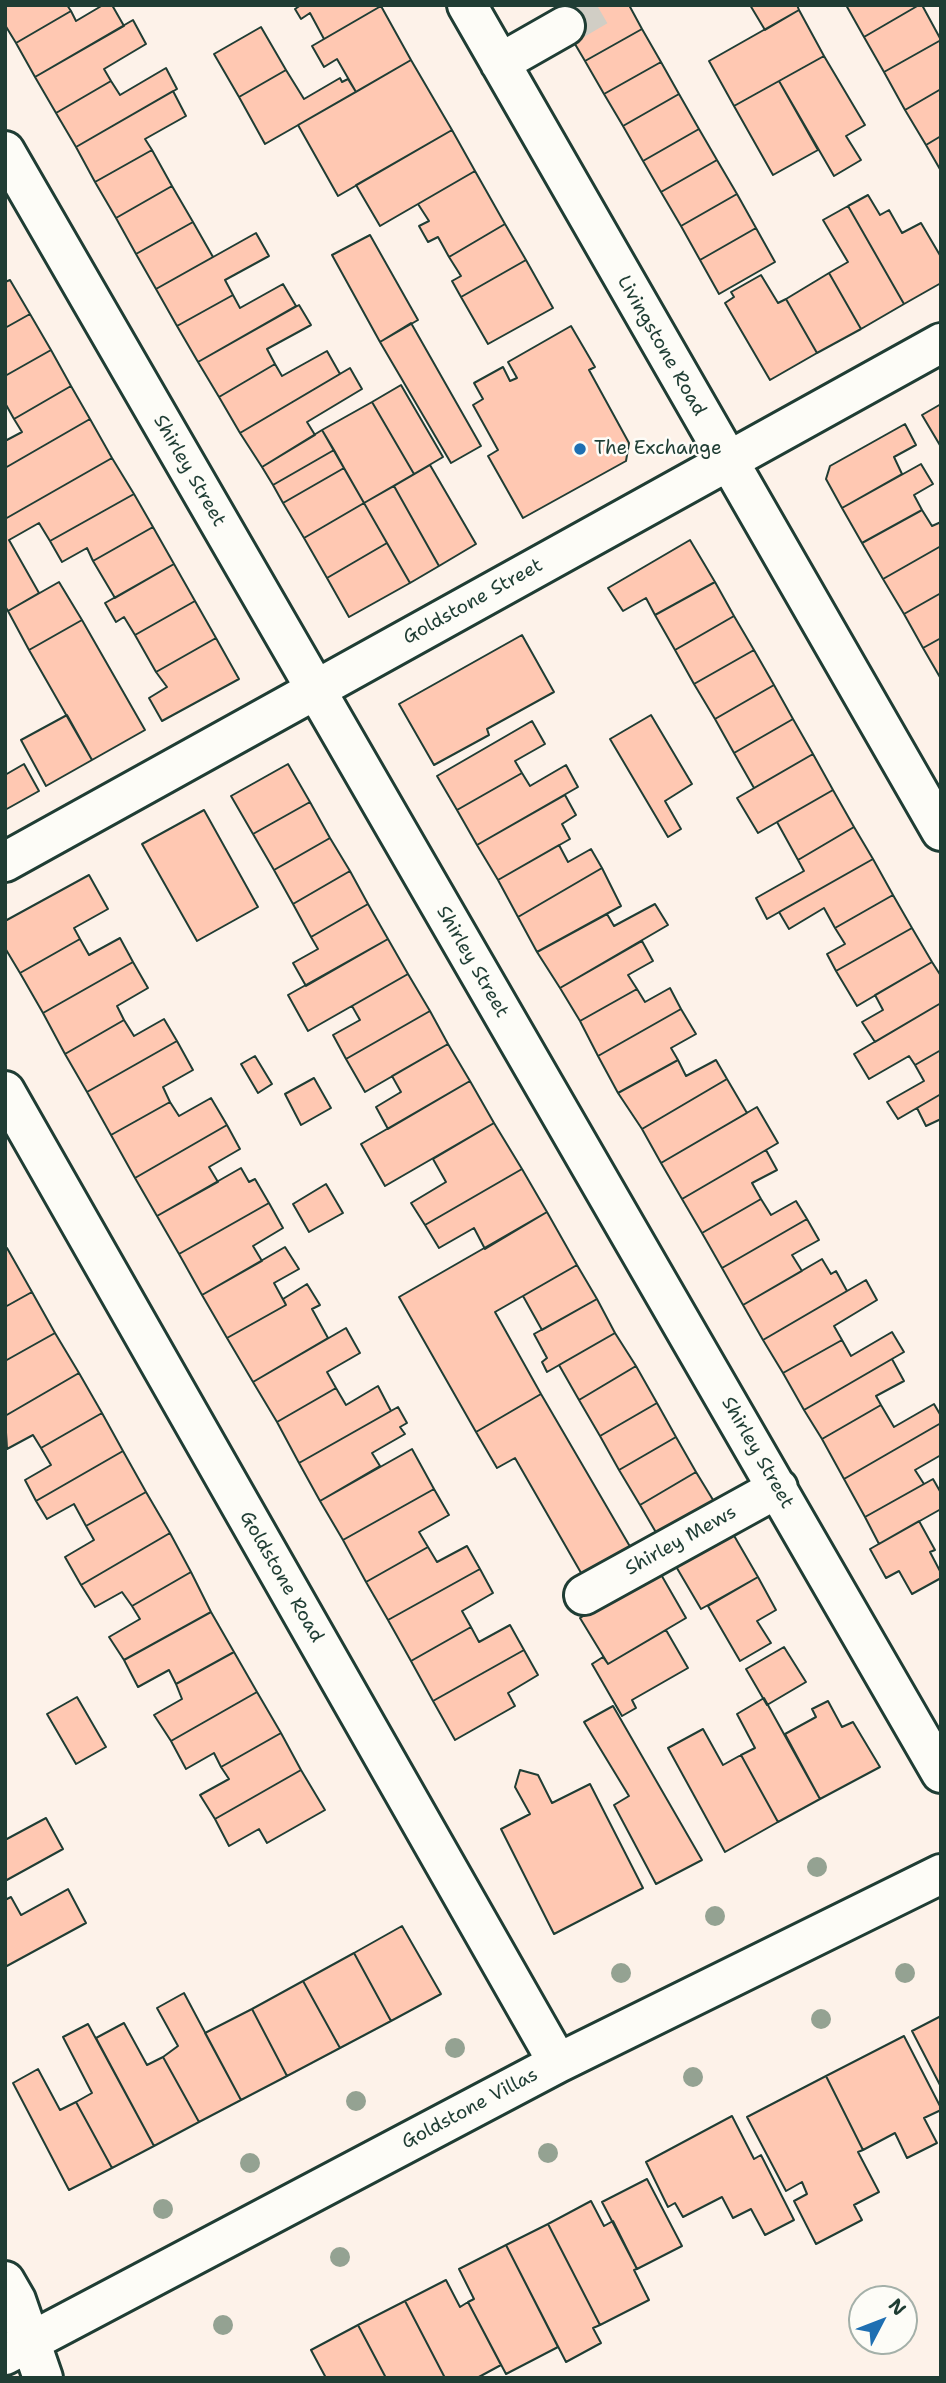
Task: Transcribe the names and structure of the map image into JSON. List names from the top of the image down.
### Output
{
  "streets": {
    "street": [
      "Livingstone Road",
      "Shirley Street",
      "Goldstone Street",
      "Shirley Mews",
      "Goldstone Road",
      "Goldstone Villas"
    ]
  },
  "crossings": [
    ["Livingstone Road", "Goldstone Street"],
    ["Shirley Street", "Goldstone Street"],
    ["Shirley Street", "Shirley Mews"],
    ["Goldstone Road", "Goldstone Villas"]
  ],
  "places": ["The Exchange"],
  "north": "top right"
}
